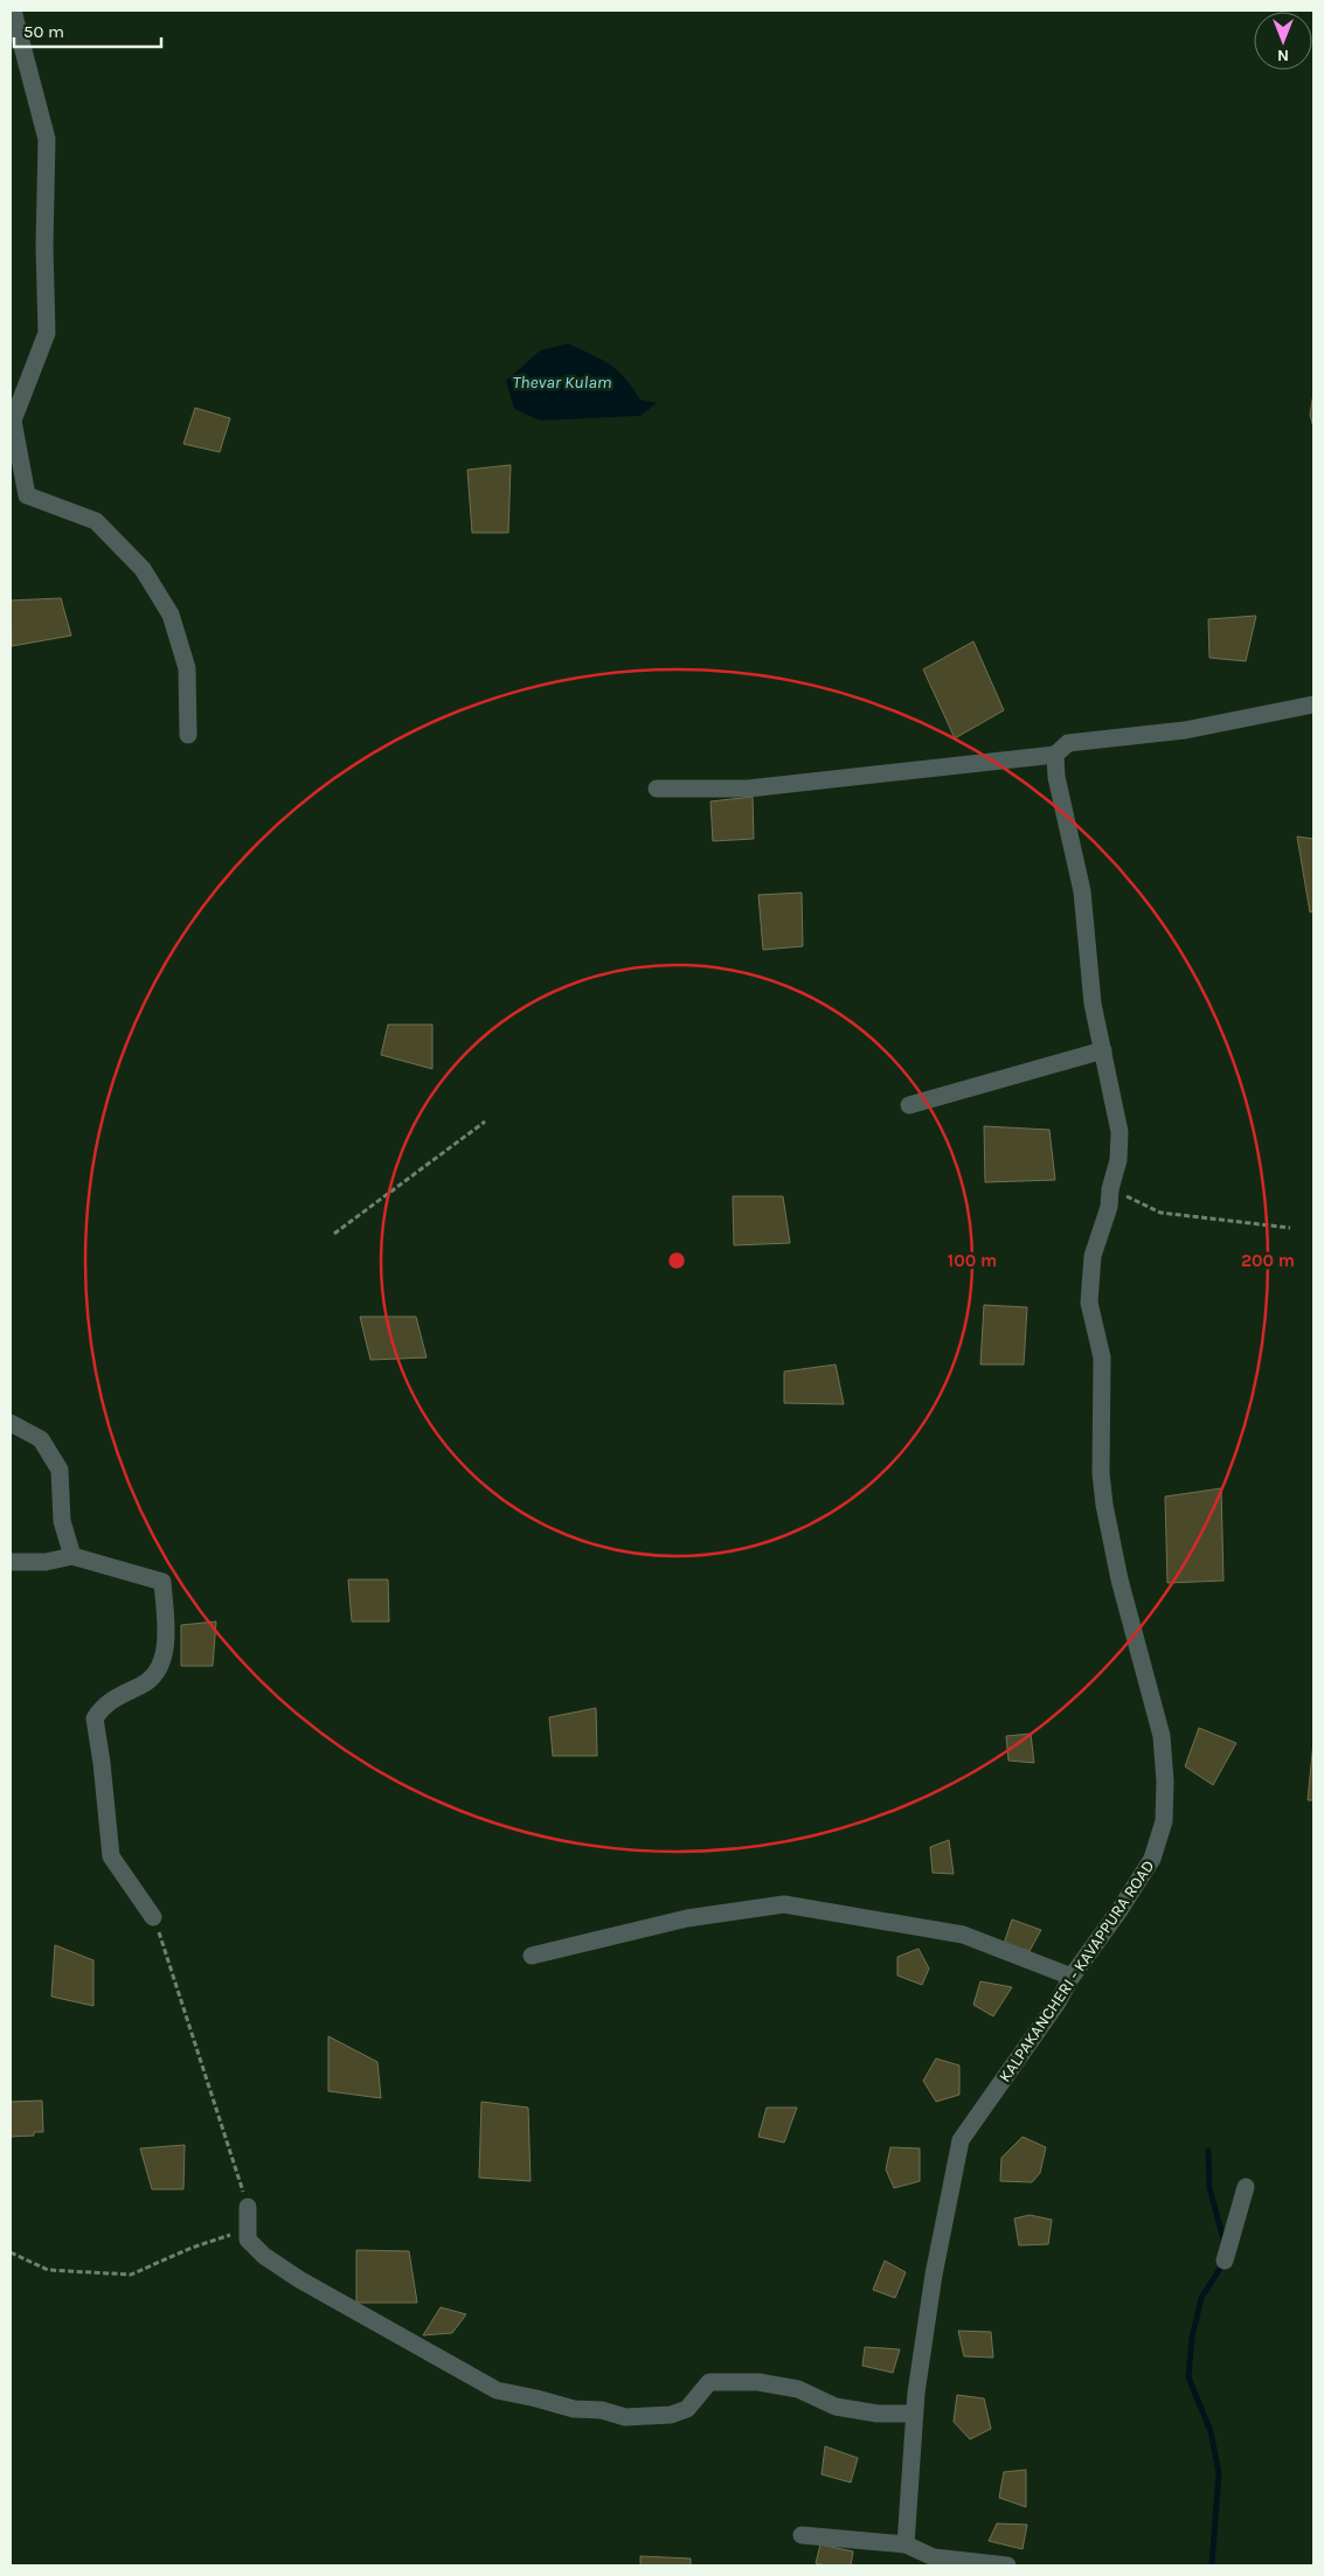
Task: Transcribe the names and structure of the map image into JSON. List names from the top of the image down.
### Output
{
  "streets": {
    "street": ["KALPAKANCHERI - KAVAPPURA ROAD"]
  },
  "water": ["Thevar Kulam"],
  "scale_bar": "50 m",
  "north": "bottom",
  "rings": ["100 m", "200 m"]
}
